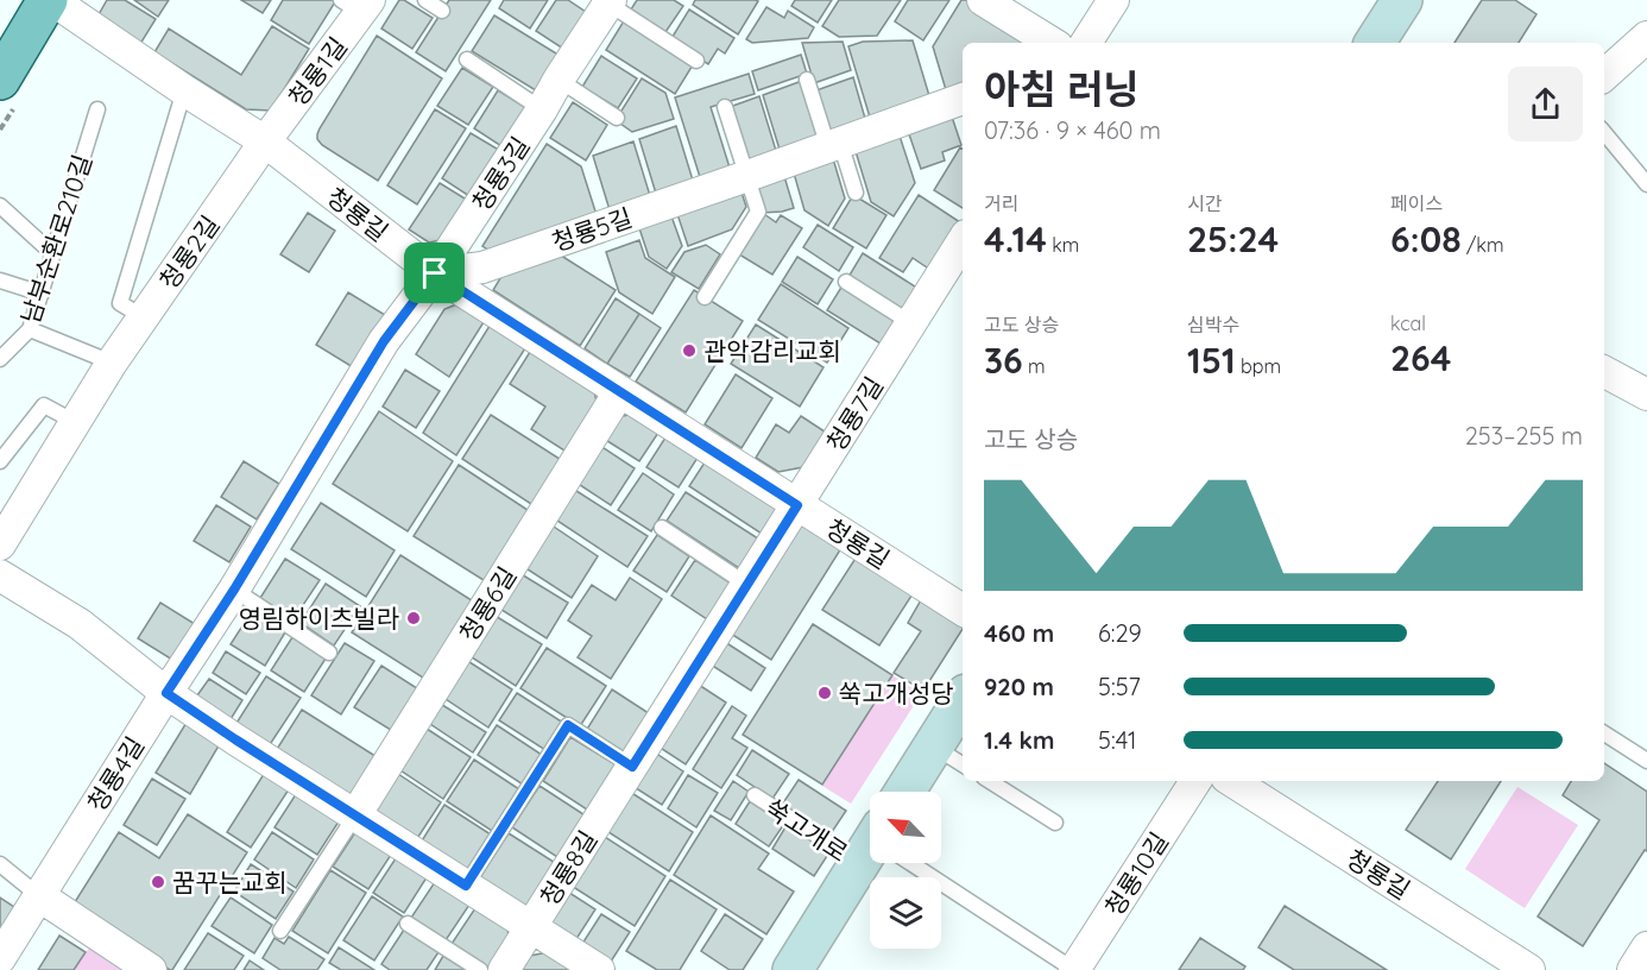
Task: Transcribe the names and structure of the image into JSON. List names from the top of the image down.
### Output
{
  "streets": {
    "main road": ["쑥고개로"],
    "street": [
      "청룡1길",
      "청룡3길",
      "청룡길",
      "청룡5길",
      "청룡2길",
      "청룡7길",
      "청룡6길",
      "청룡4길",
      "청룡8길",
      "청룡10길"
    ],
    "lane": ["남부순환로210길"]
  },
  "crossings": [
    ["청룡1길", "청룡길"],
    ["청룡1길", "청룡2길"],
    ["청룡3길", "청룡길"],
    ["청룡3길", "청룡5길"],
    ["청룡3길", "청룡4길"],
    ["청룡길", "청룡5길"],
    ["청룡길", "청룡2길"],
    ["청룡길", "청룡7길"],
    ["청룡길", "청룡6길"],
    ["청룡길", "청룡4길"],
    ["청룡길", "청룡8길"],
    ["청룡5길", "청룡4길"],
    ["청룡7길", "청룡8길"]
  ],
  "places": [
    "관악감리교회",
    "영림하이츠빌라",
    "쑥고개성당",
    "꿈꾸는교회"
  ],
  "north": "top left",
  "page": {
    "heading": ["아침 러닝", "07:36 · 9 × 460 m"],
    "stats": [
      ["거리", "4.14 km"],
      ["시간", "25:24"],
      ["페이스", "6:08 /km"],
      ["고도 상승", "36 m"],
      ["심박수", "151 bpm"],
      ["kcal", "264"]
    ],
    "chart": ["고도 상승", "253–255 m"],
    "list": [
      {
        "name": "460 m",
        "note": "6:29"
      },
      {
        "name": "920 m",
        "note": "5:57"
      },
      {
        "name": "1.4 km",
        "note": "5:41"
      }
    ]
  }
}
